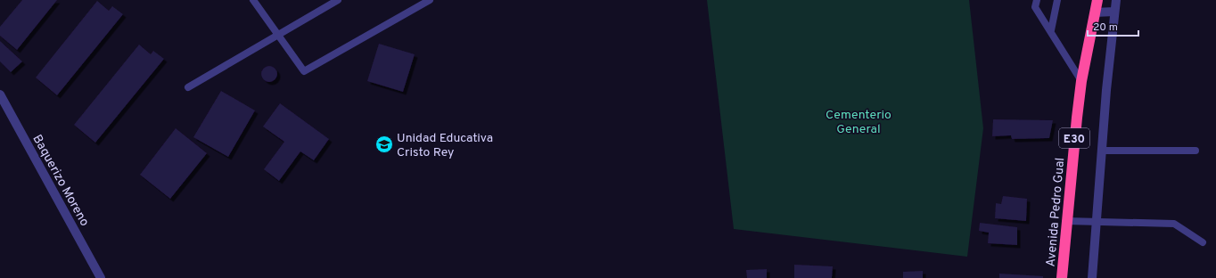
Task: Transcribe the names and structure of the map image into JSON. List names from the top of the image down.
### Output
{
  "streets": {
    "highway": ["E30", "Avenida Pedro Gual"],
    "street": ["Baquerizo Moreno"]
  },
  "parks": ["Cementerio General"],
  "places": {
    "school or university": ["Unidad Educativa Cristo Rey"]
  },
  "scale_bar": "20 m"
}
